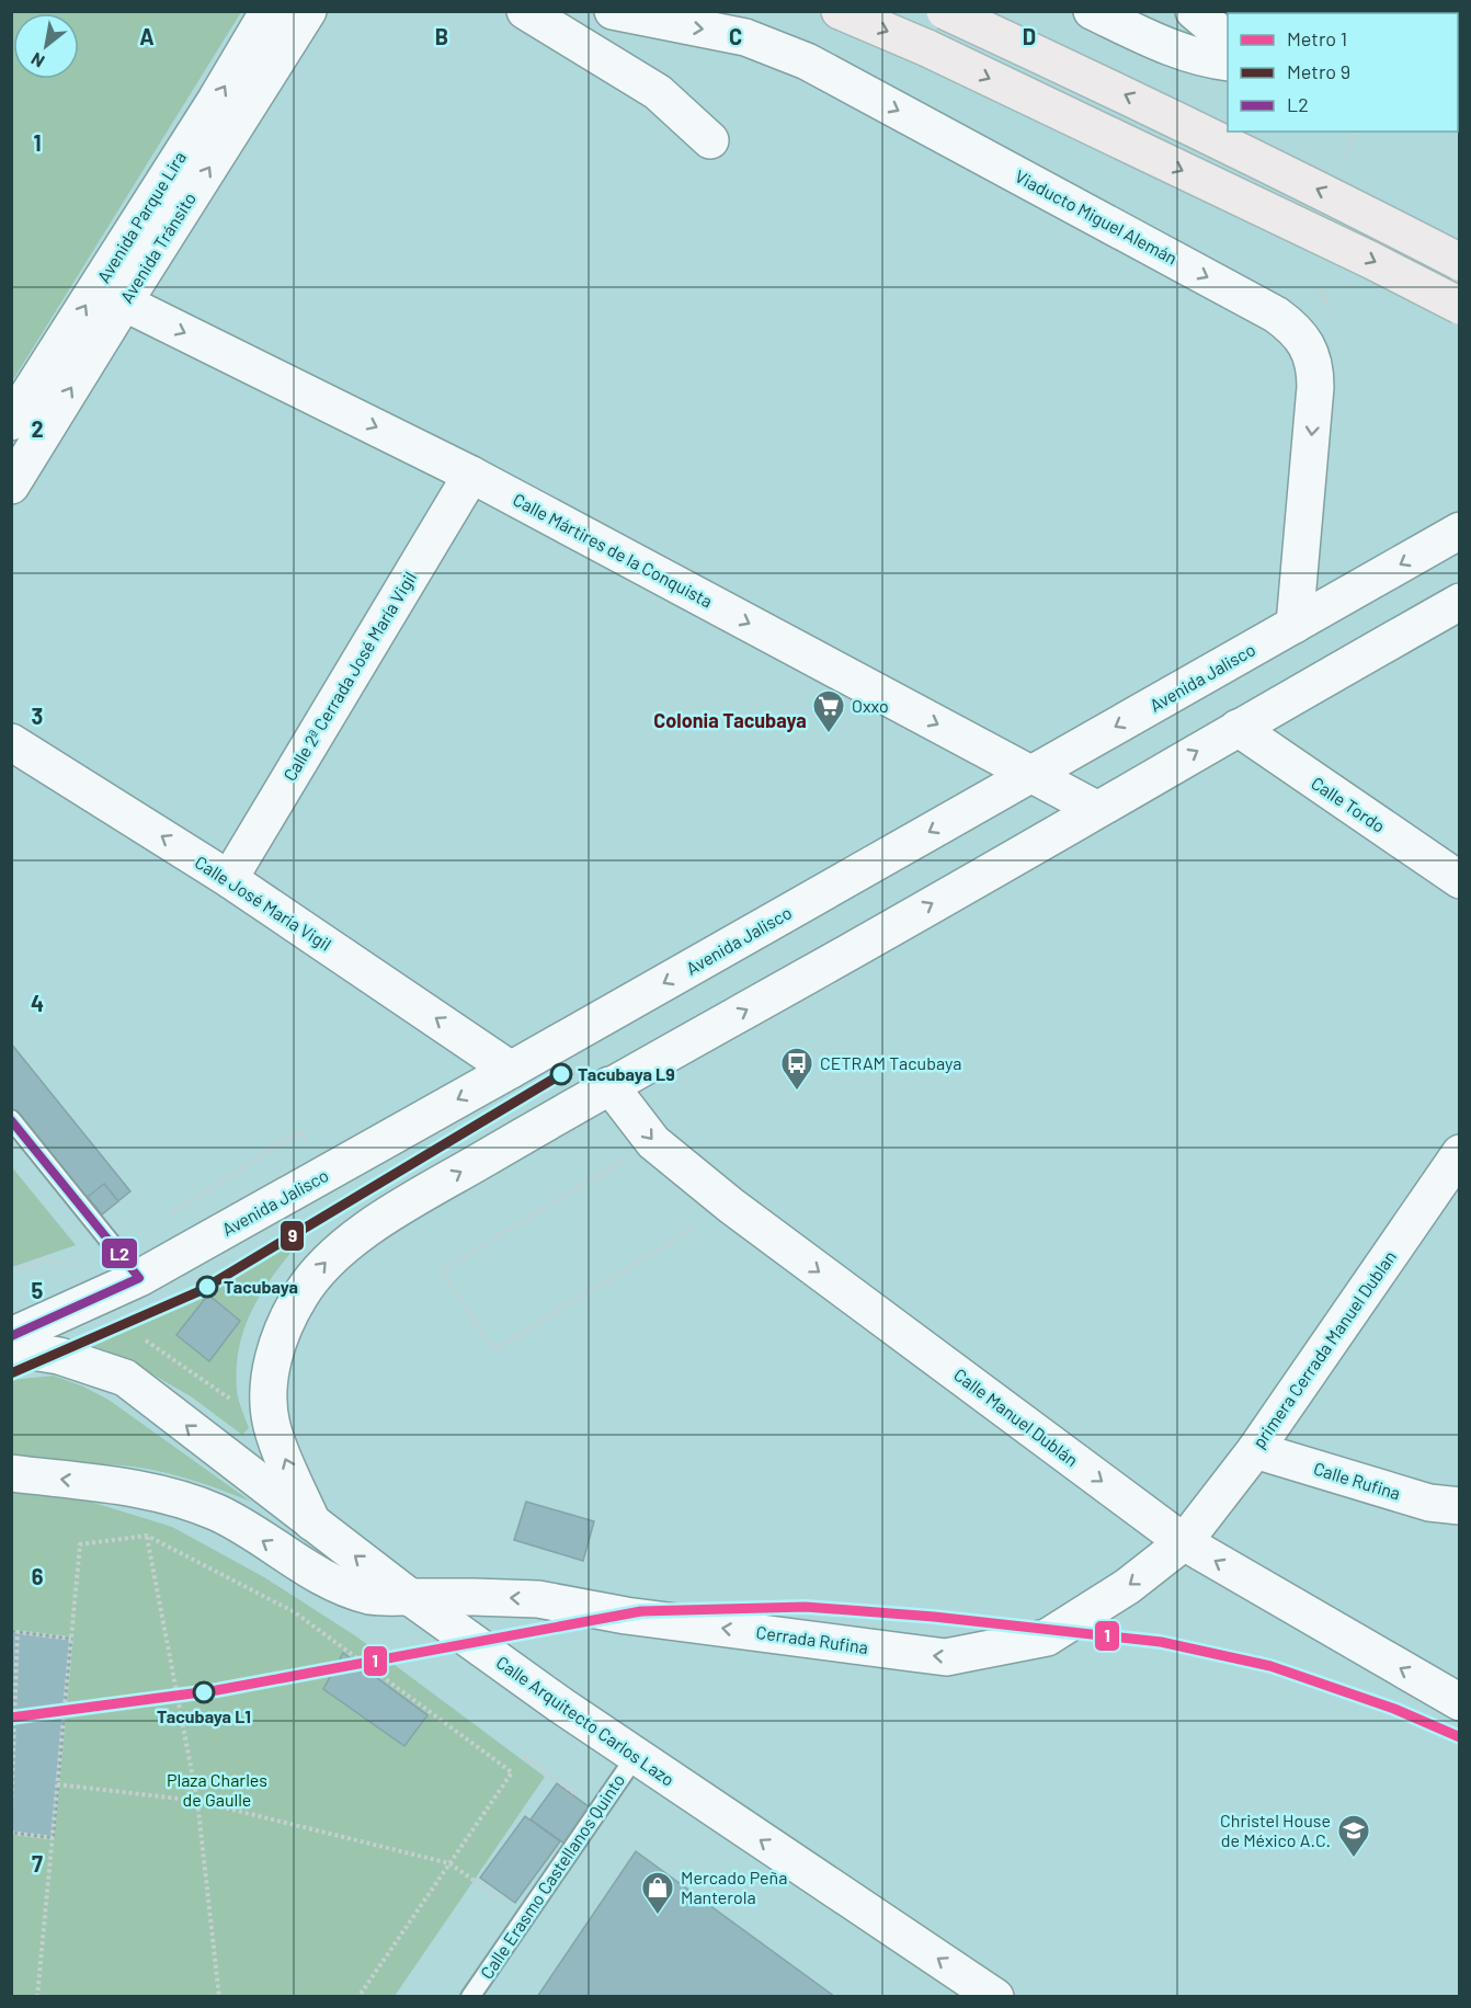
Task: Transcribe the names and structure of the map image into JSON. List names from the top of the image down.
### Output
{
  "streets": {
    "street": [
      "Avenida Parque Lira",
      "Viaducto Miguel Alemán",
      "Avenida Tránsito",
      "Calle Mártires de la Conquista",
      "Calle 2ª Cerrada José María Vigil",
      "Avenida Jalisco",
      "Calle Tordo",
      "Calle José María Vigil",
      "primera Cerrada Manuel Dublan",
      "Calle Manuel Dublán",
      "Calle Rufina",
      "Cerrada Rufina",
      "Calle Arquitecto Carlos Lazo"
    ],
    "lane": ["Calle Erasmo Castellanos Quinto"]
  },
  "crossings": [
    ["Viaducto Miguel Alemán", "Avenida Jalisco"],
    ["Avenida Tránsito", "Calle Mártires de la Conquista"],
    ["Calle Mártires de la Conquista", "Calle 2ª Cerrada José María Vigil"],
    ["Calle Mártires de la Conquista", "Avenida Jalisco"],
    ["Calle 2ª Cerrada José María Vigil", "Calle José María Vigil"],
    ["Avenida Jalisco", "Calle José María Vigil"],
    ["primera Cerrada Manuel Dublan", "Calle Manuel Dublán"],
    ["primera Cerrada Manuel Dublan", "Calle Rufina"],
    ["primera Cerrada Manuel Dublan", "Cerrada Rufina"],
    ["Calle Manuel Dublán", "Cerrada Rufina"],
    ["Cerrada Rufina", "Calle Arquitecto Carlos Lazo"],
    ["Calle Arquitecto Carlos Lazo", "Calle Erasmo Castellanos Quinto"]
  ],
  "one_way": [
    "Avenida Parque Lira",
    "Avenida Tránsito",
    "Calle Mártires de la Conquista",
    "Calle José María Vigil",
    "Cerrada Rufina",
    "Calle Arquitecto Carlos Lazo"
  ],
  "districts": ["Colonia Tacubaya"],
  "parks": ["Plaza Charles de Gaulle"],
  "places": {
    "supermarket": ["Oxxo"],
    "other": ["Tacubaya L9", "Tacubaya", "Tacubaya L1"],
    "bus stop": ["CETRAM Tacubaya"],
    "school or university": ["Christel House de México A.C."],
    "shop": ["Mercado Peña Manterola"]
  },
  "lines": ["metro line 9", "transit line L2", "metro line 1"],
  "legend": ["Metro 1", "Metro 9", "L2"],
  "north": "bottom left",
  "grid": {
    "columns": [
      "A",
      "B",
      "C",
      "D"
    ],
    "rows": [
      "1",
      "2",
      "3",
      "4",
      "5",
      "6",
      "7"
    ]
  }
}
